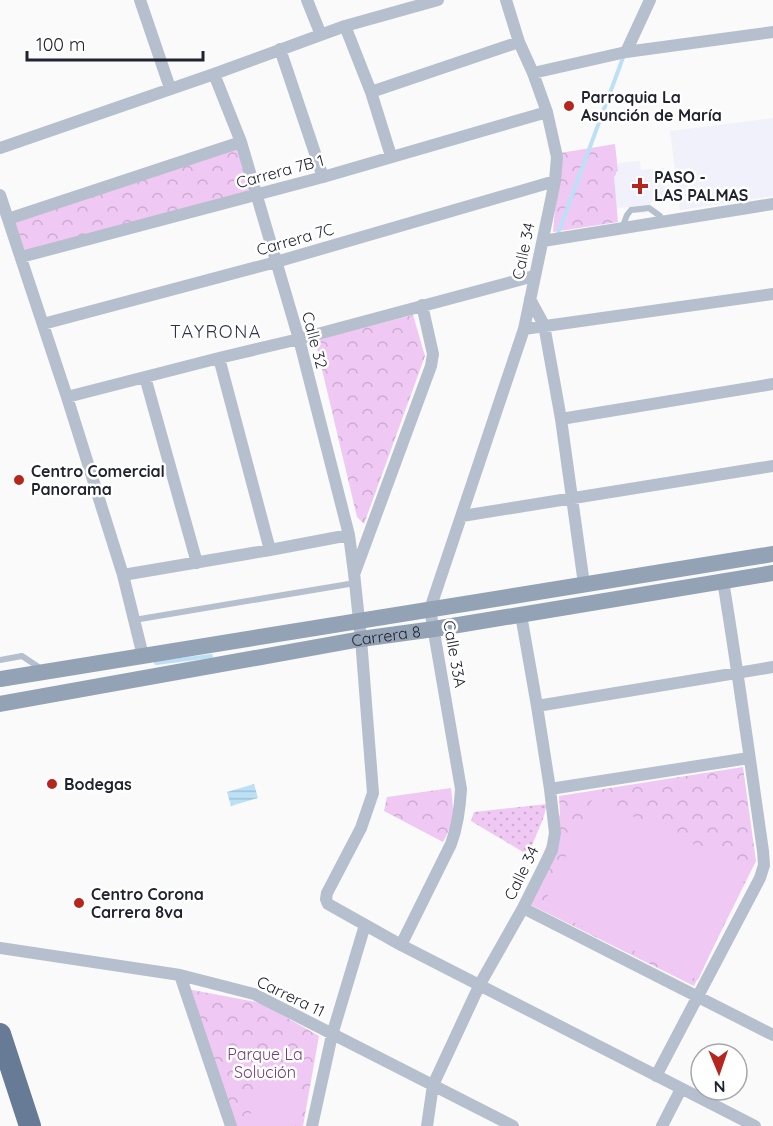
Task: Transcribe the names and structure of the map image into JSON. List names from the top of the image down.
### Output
{
  "streets": {
    "street": [
      "Carrera 7B 1",
      "Carrera 7C",
      "Calle 34",
      "Calle 32",
      "Carrera 8",
      "Calle 33A",
      "Carrera 11"
    ]
  },
  "crossings": [
    ["Carrera 7B 1", "Calle 34"],
    ["Carrera 7B 1", "Calle 32"],
    ["Carrera 7C", "Calle 34"],
    ["Carrera 7C", "Calle 32"],
    ["Calle 34", "Carrera 8"],
    ["Calle 34", "Calle 33A"],
    ["Calle 34", "Carrera 11"],
    ["Calle 32", "Carrera 8"],
    ["Carrera 8", "Calle 33A"]
  ],
  "districts": ["TAYRONA"],
  "parks": ["Parque La Solución"],
  "places": {
    "other": [
      "Parroquia La Asunción de María",
      "Centro Comercial Panorama",
      "Bodegas",
      "Centro Corona Carrera 8va"
    ],
    "health": ["PASO - LAS PALMAS"]
  },
  "scale_bar": "100 m",
  "north": "bottom"
}
